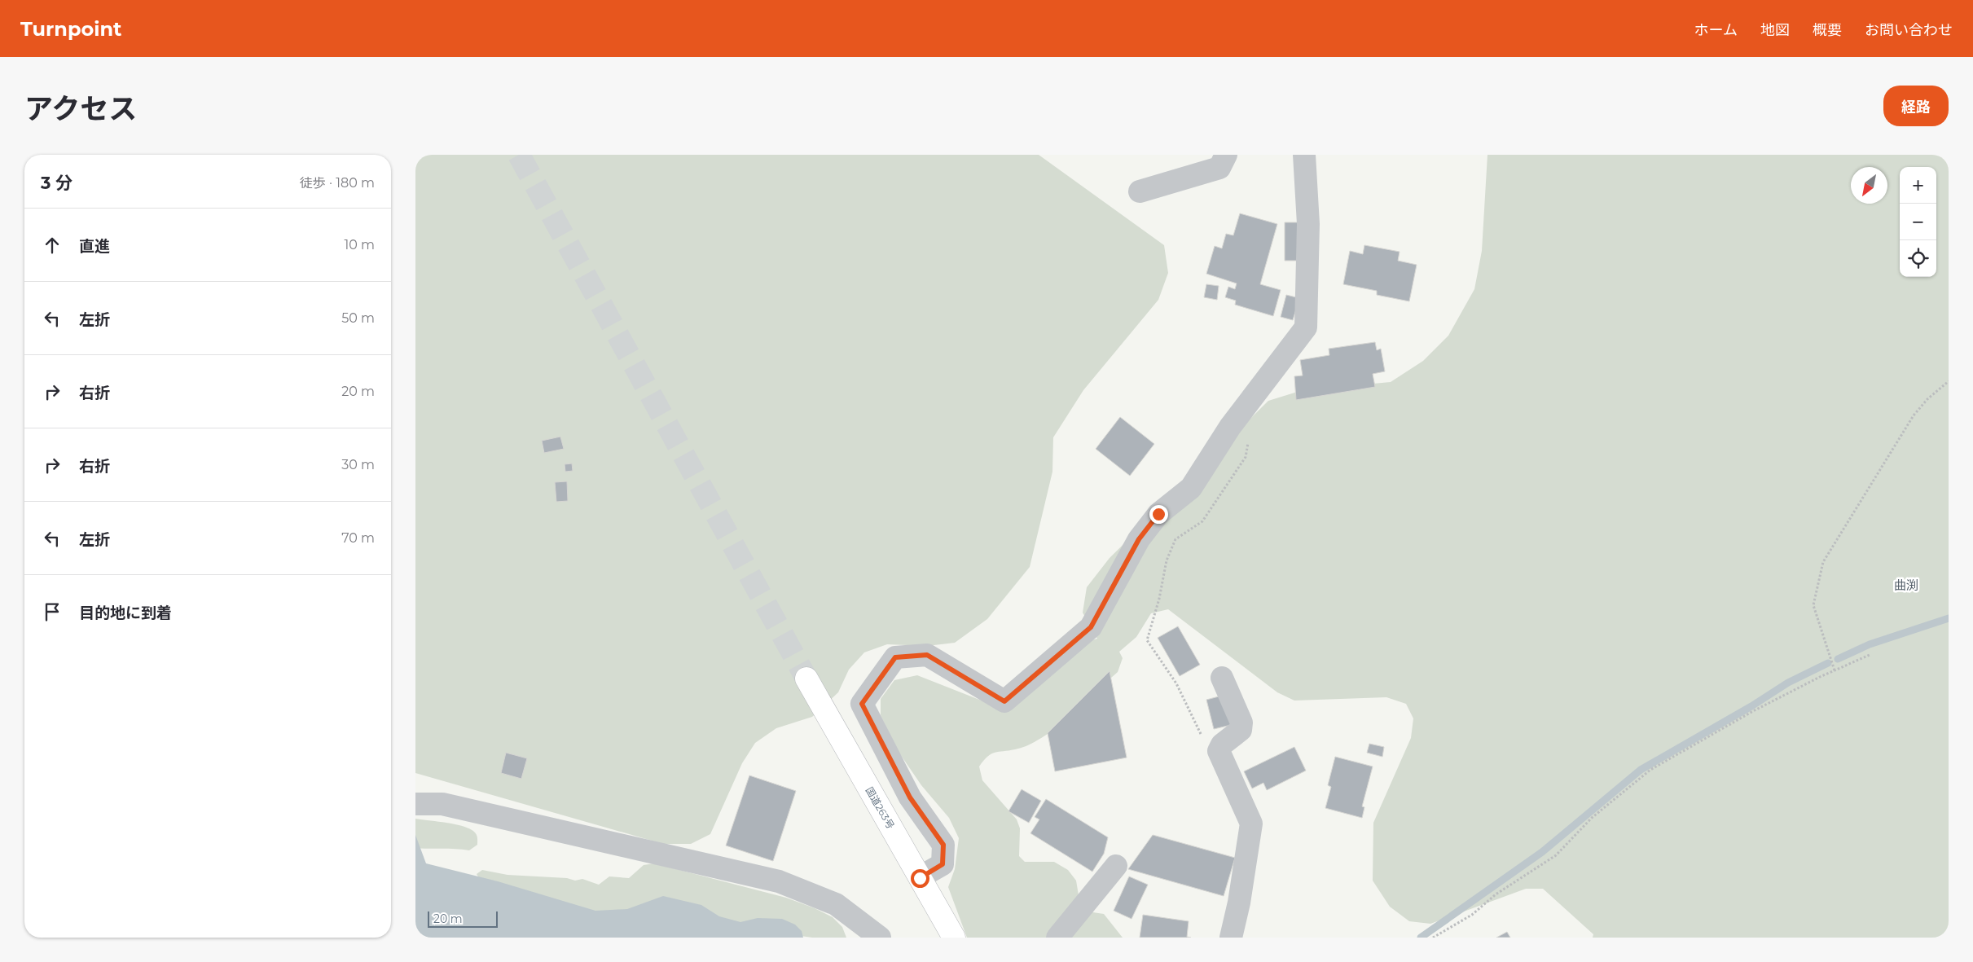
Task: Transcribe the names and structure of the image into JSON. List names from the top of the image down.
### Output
{
  "streets": {
    "highway": ["国道263号"]
  },
  "districts": ["曲渕"],
  "scale_bar": "20 m",
  "north": "bottom left",
  "page": {
    "header": "Turnpoint",
    "nav": [
      "ホーム",
      "地図",
      "概要",
      "お問い合わせ"
    ],
    "title": "アクセス",
    "buttons": "経路",
    "heading": ["3 分", "徒歩 · 180 m"],
    "map_buttons": ["+", "−"],
    "list": [
      ["直進", "10 m"],
      ["左折", "50 m"],
      ["右折", "20 m"],
      ["右折", "30 m"],
      ["左折", "70 m"],
      "目的地に到着"
    ],
    "scale": "20 m"
  }
}
